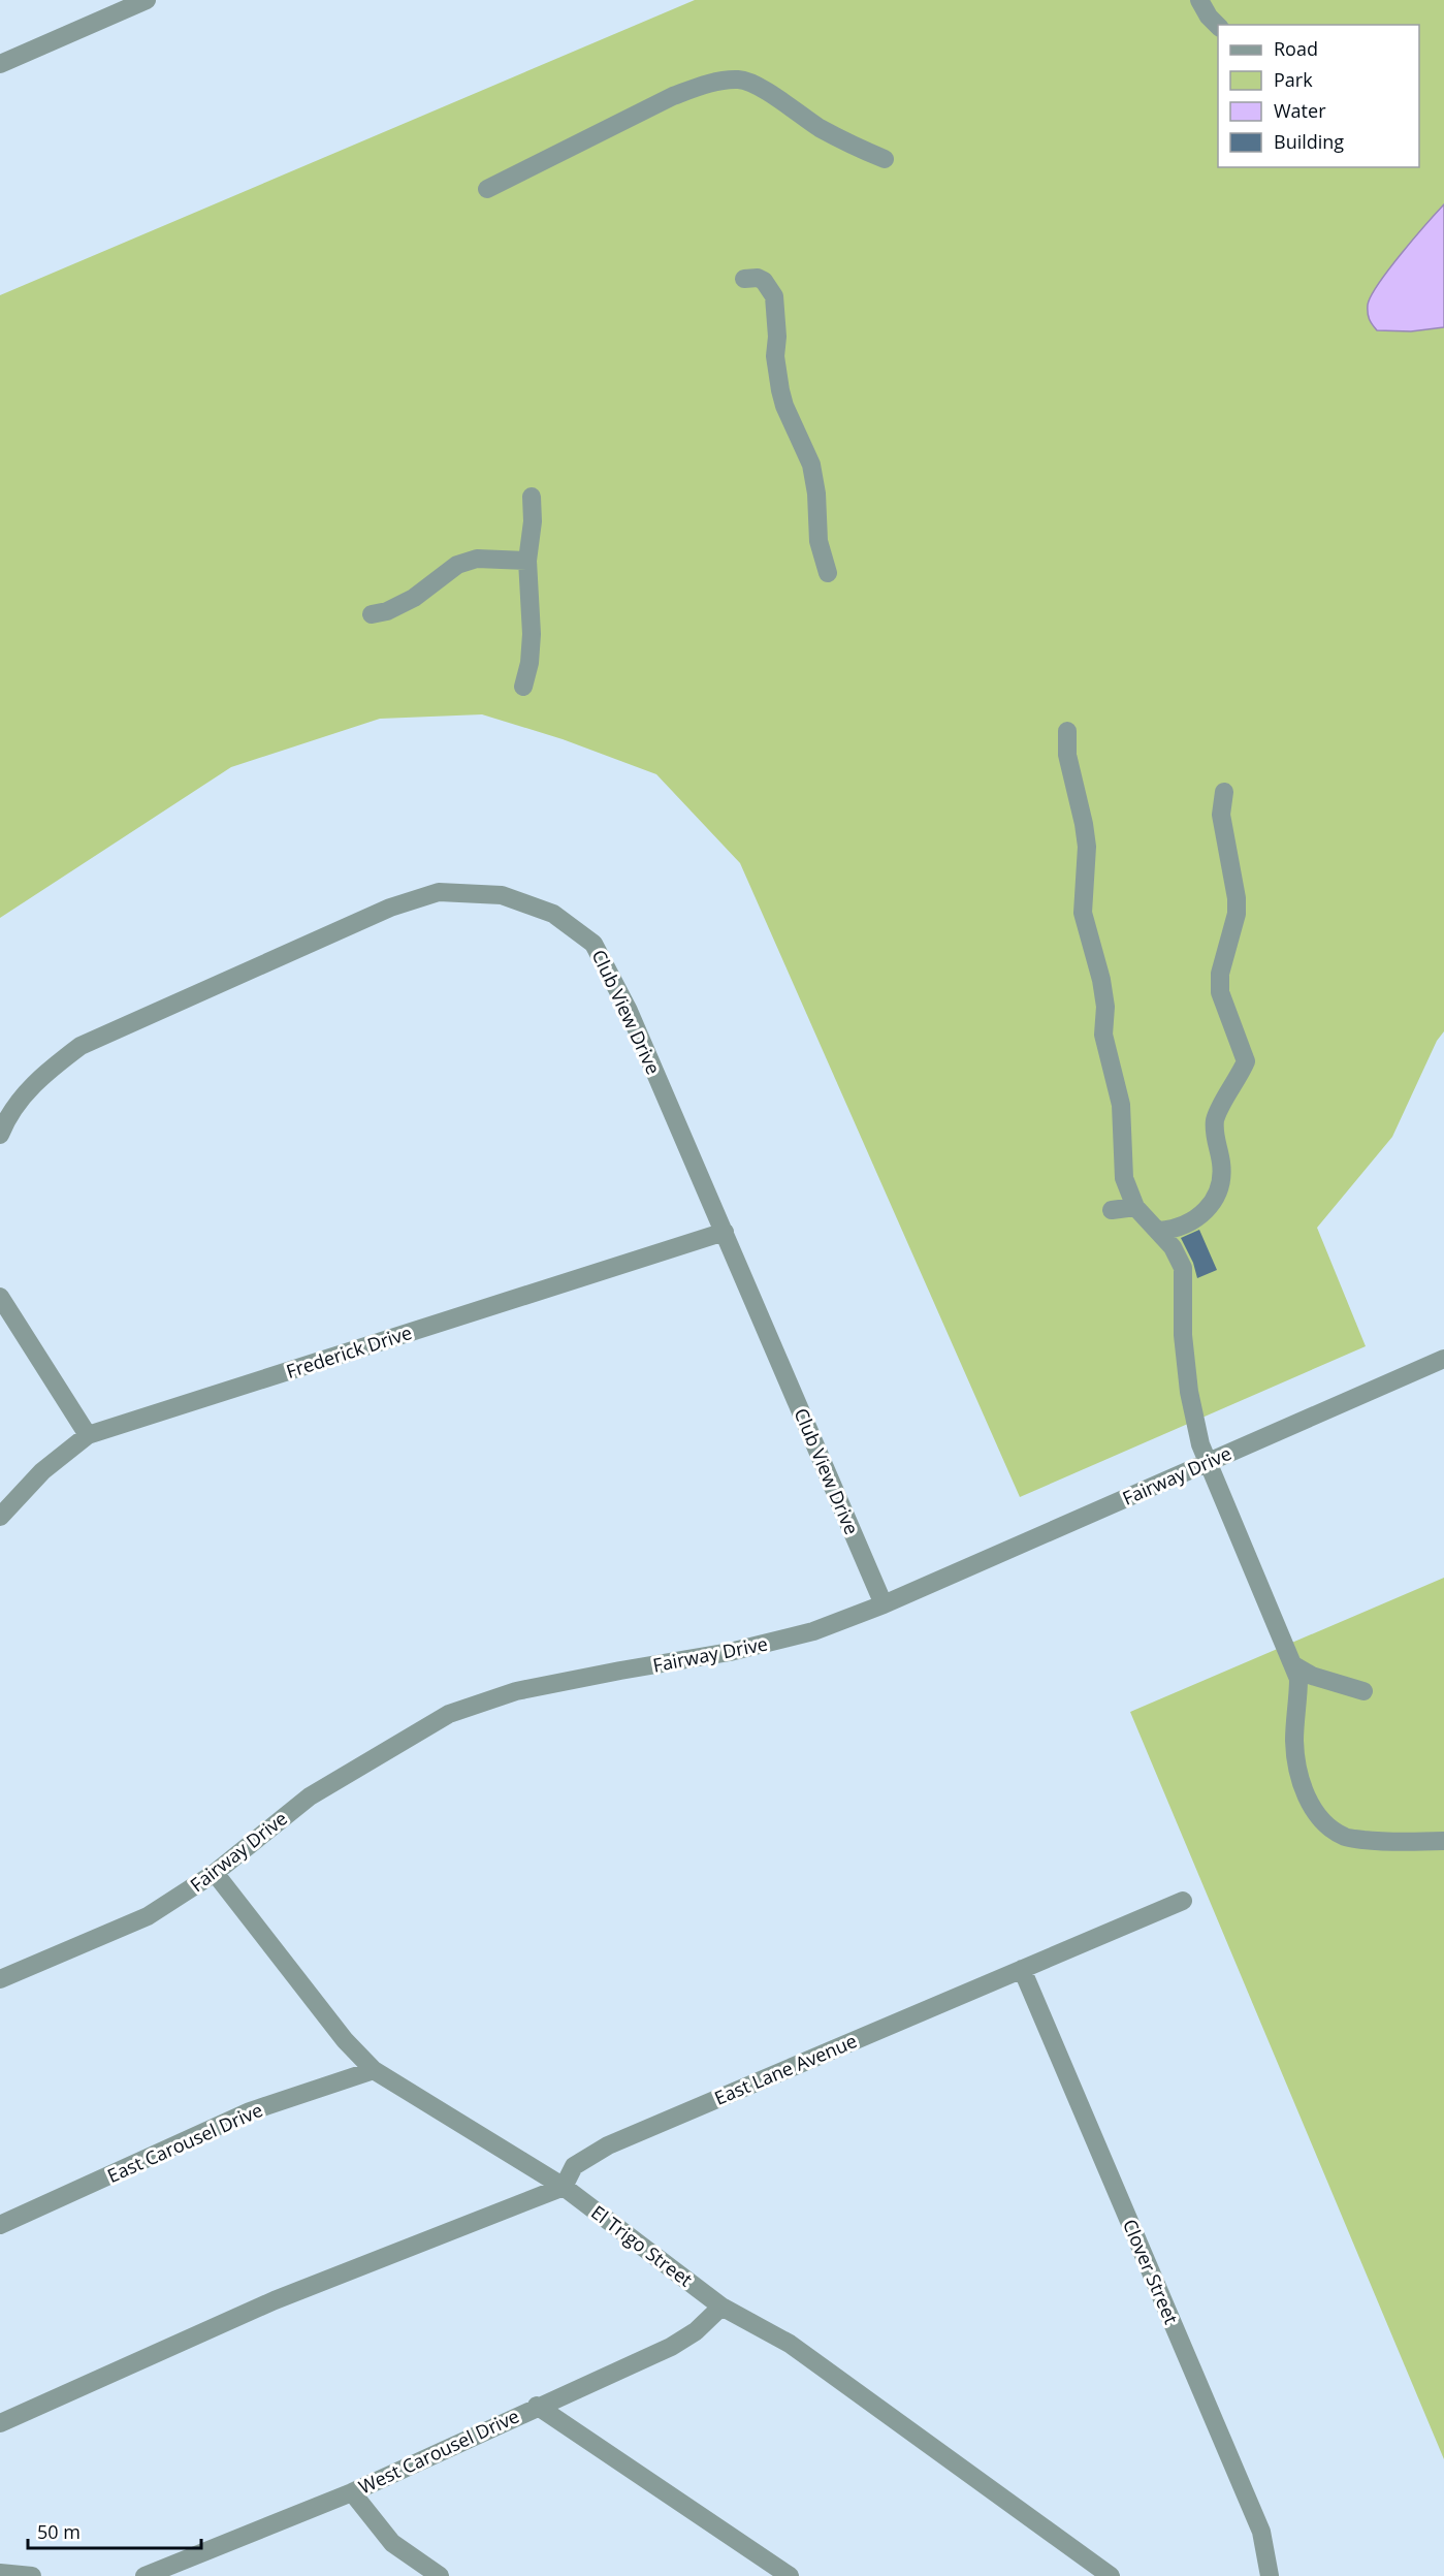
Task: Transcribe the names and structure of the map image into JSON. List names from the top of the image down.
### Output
{
  "streets": {
    "street": [
      "Club View Drive",
      "Frederick Drive",
      "Fairway Drive",
      "East Lane Avenue",
      "East Carousel Drive",
      "El Trigo Street",
      "Clover Street",
      "West Carousel Drive"
    ]
  },
  "crossings": [
    ["Club View Drive", "Frederick Drive"],
    ["Club View Drive", "Fairway Drive"],
    ["Fairway Drive", "El Trigo Street"],
    ["East Lane Avenue", "El Trigo Street"],
    ["East Lane Avenue", "Clover Street"],
    ["East Carousel Drive", "El Trigo Street"],
    ["El Trigo Street", "West Carousel Drive"]
  ],
  "legend": [
    "Road",
    "Park",
    "Water",
    "Building"
  ],
  "scale_bar": "50 m"
}
